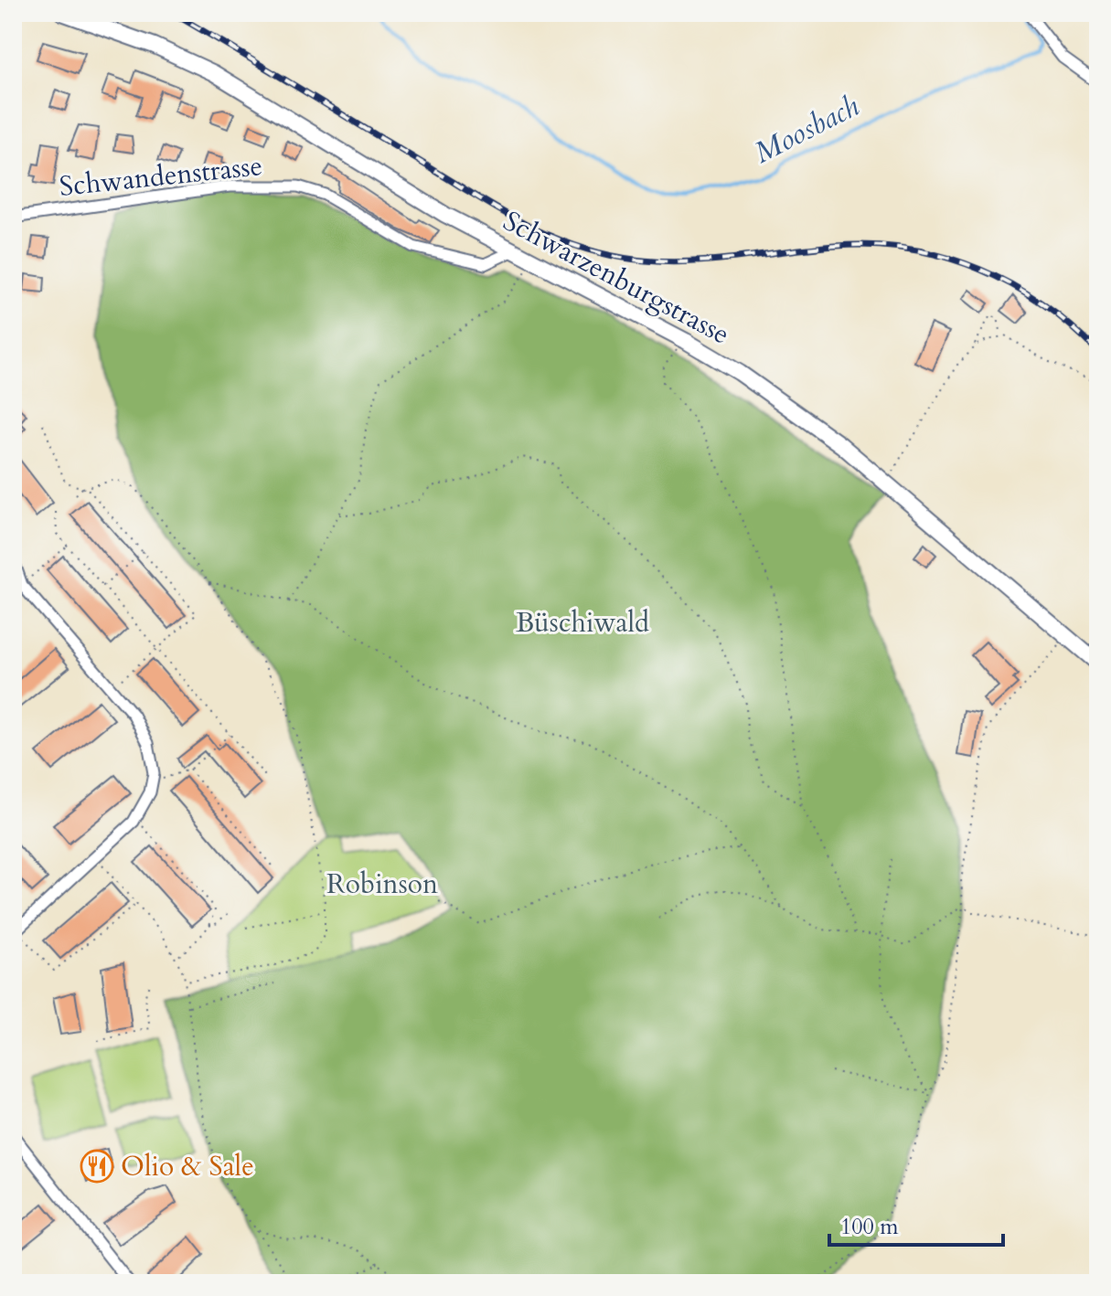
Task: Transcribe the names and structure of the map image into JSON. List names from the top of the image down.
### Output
{
  "streets": {
    "main road": ["Schwarzenburgstrasse"],
    "street": ["Schwandenstrasse"]
  },
  "crossings": [
    ["Schwandenstrasse", "Schwarzenburgstrasse"]
  ],
  "water": ["Moosbach"],
  "parks": ["Büschiwald", "Robinson"],
  "places": {
    "restaurant": ["Olio & Sale"]
  },
  "scale_bar": "100 m"
}
